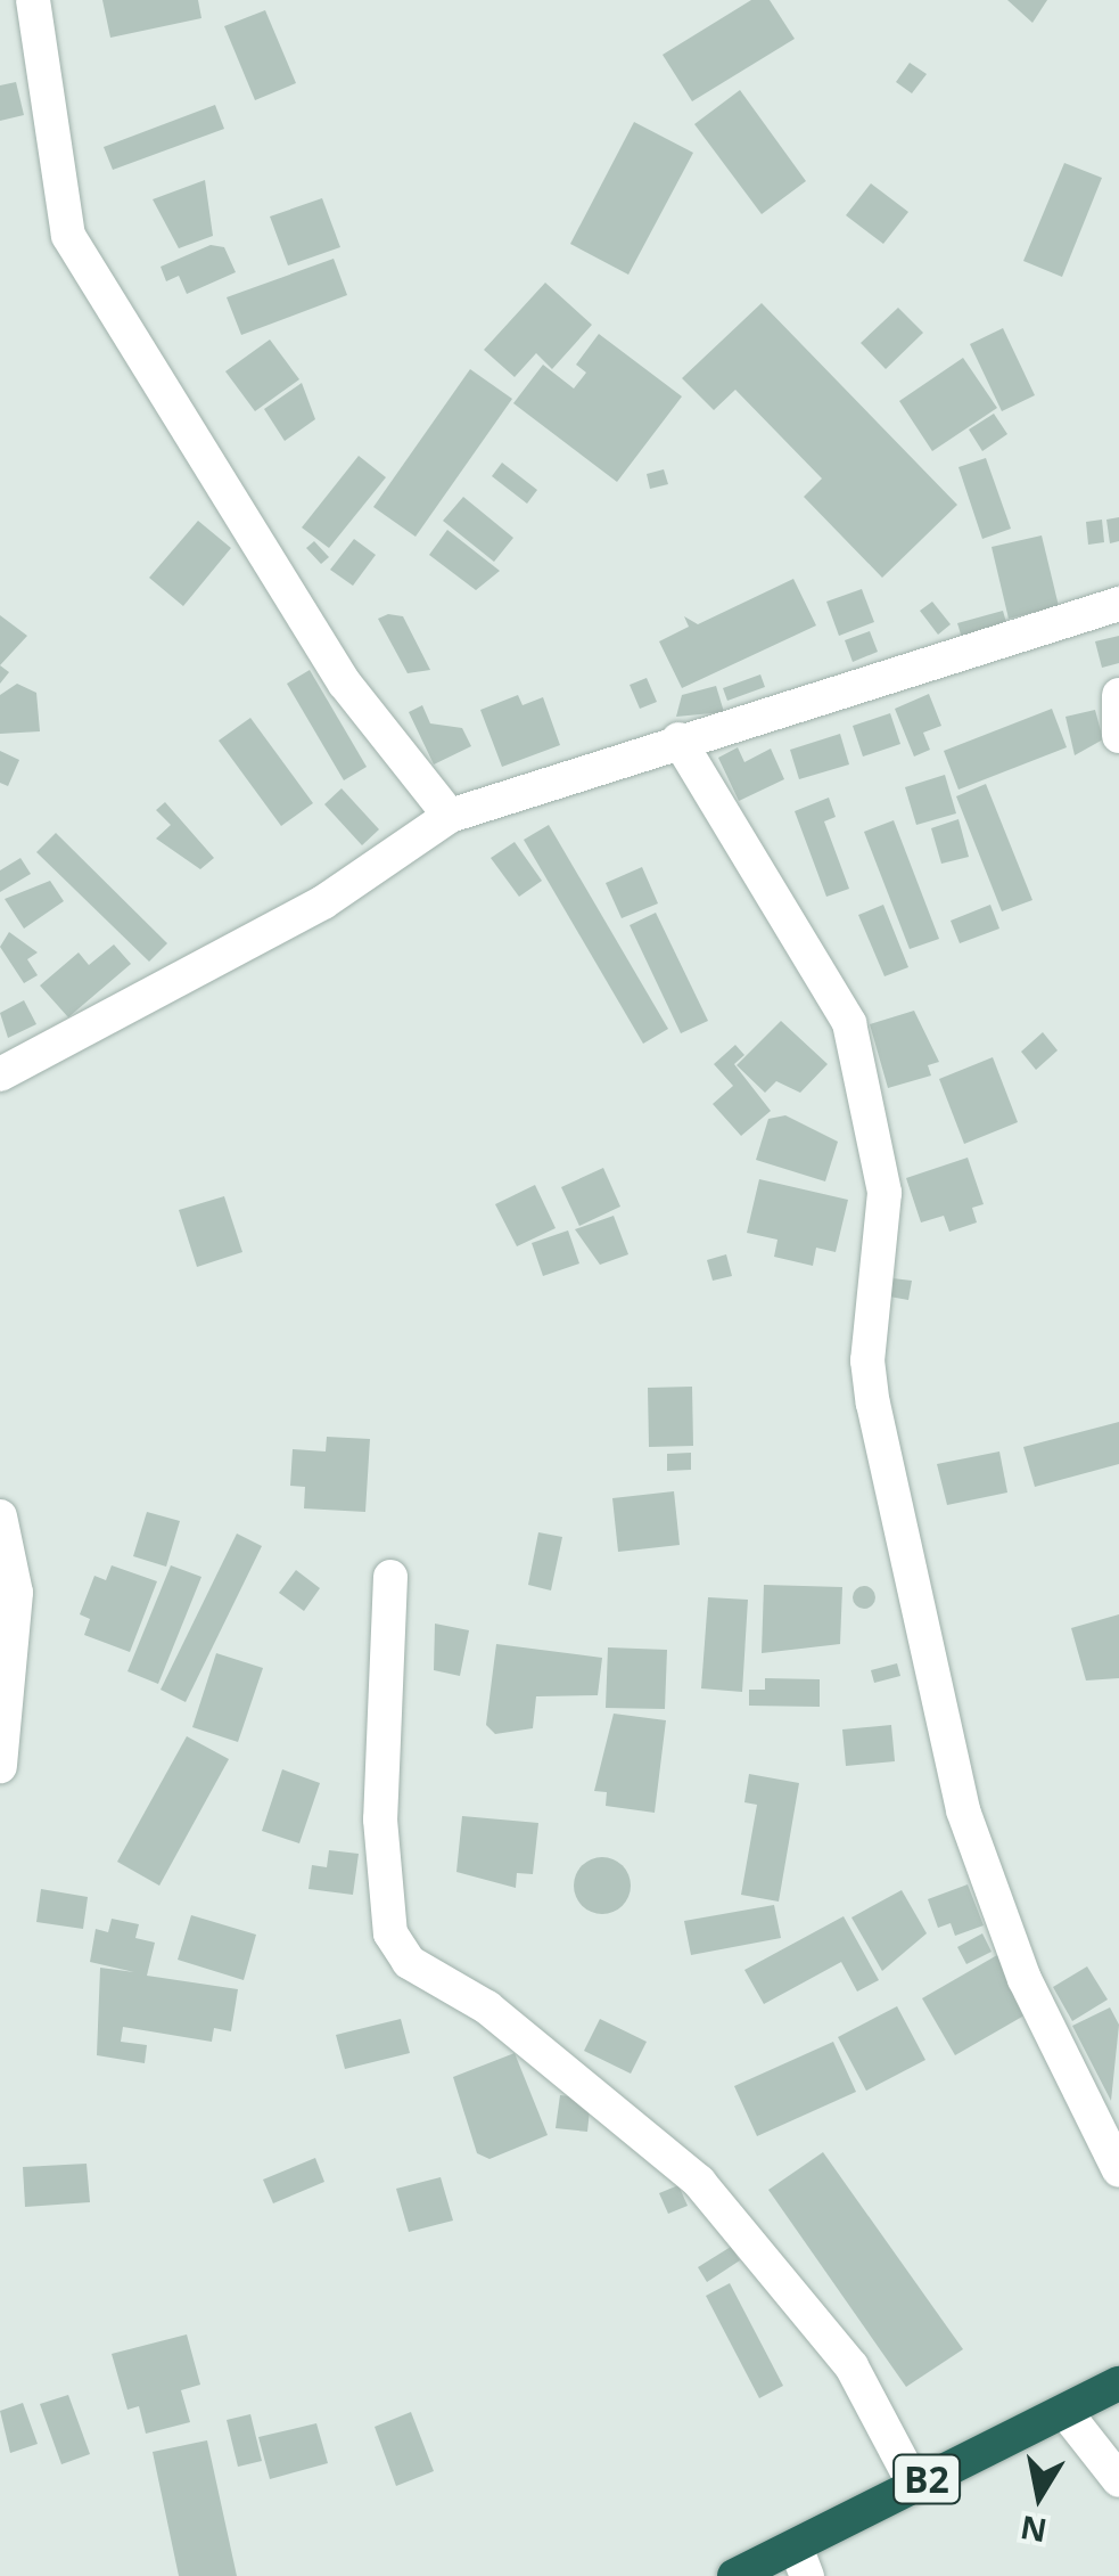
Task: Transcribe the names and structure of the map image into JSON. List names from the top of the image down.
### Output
{
  "streets": {
    "highway": ["B2"]
  },
  "north": "bottom"
}
